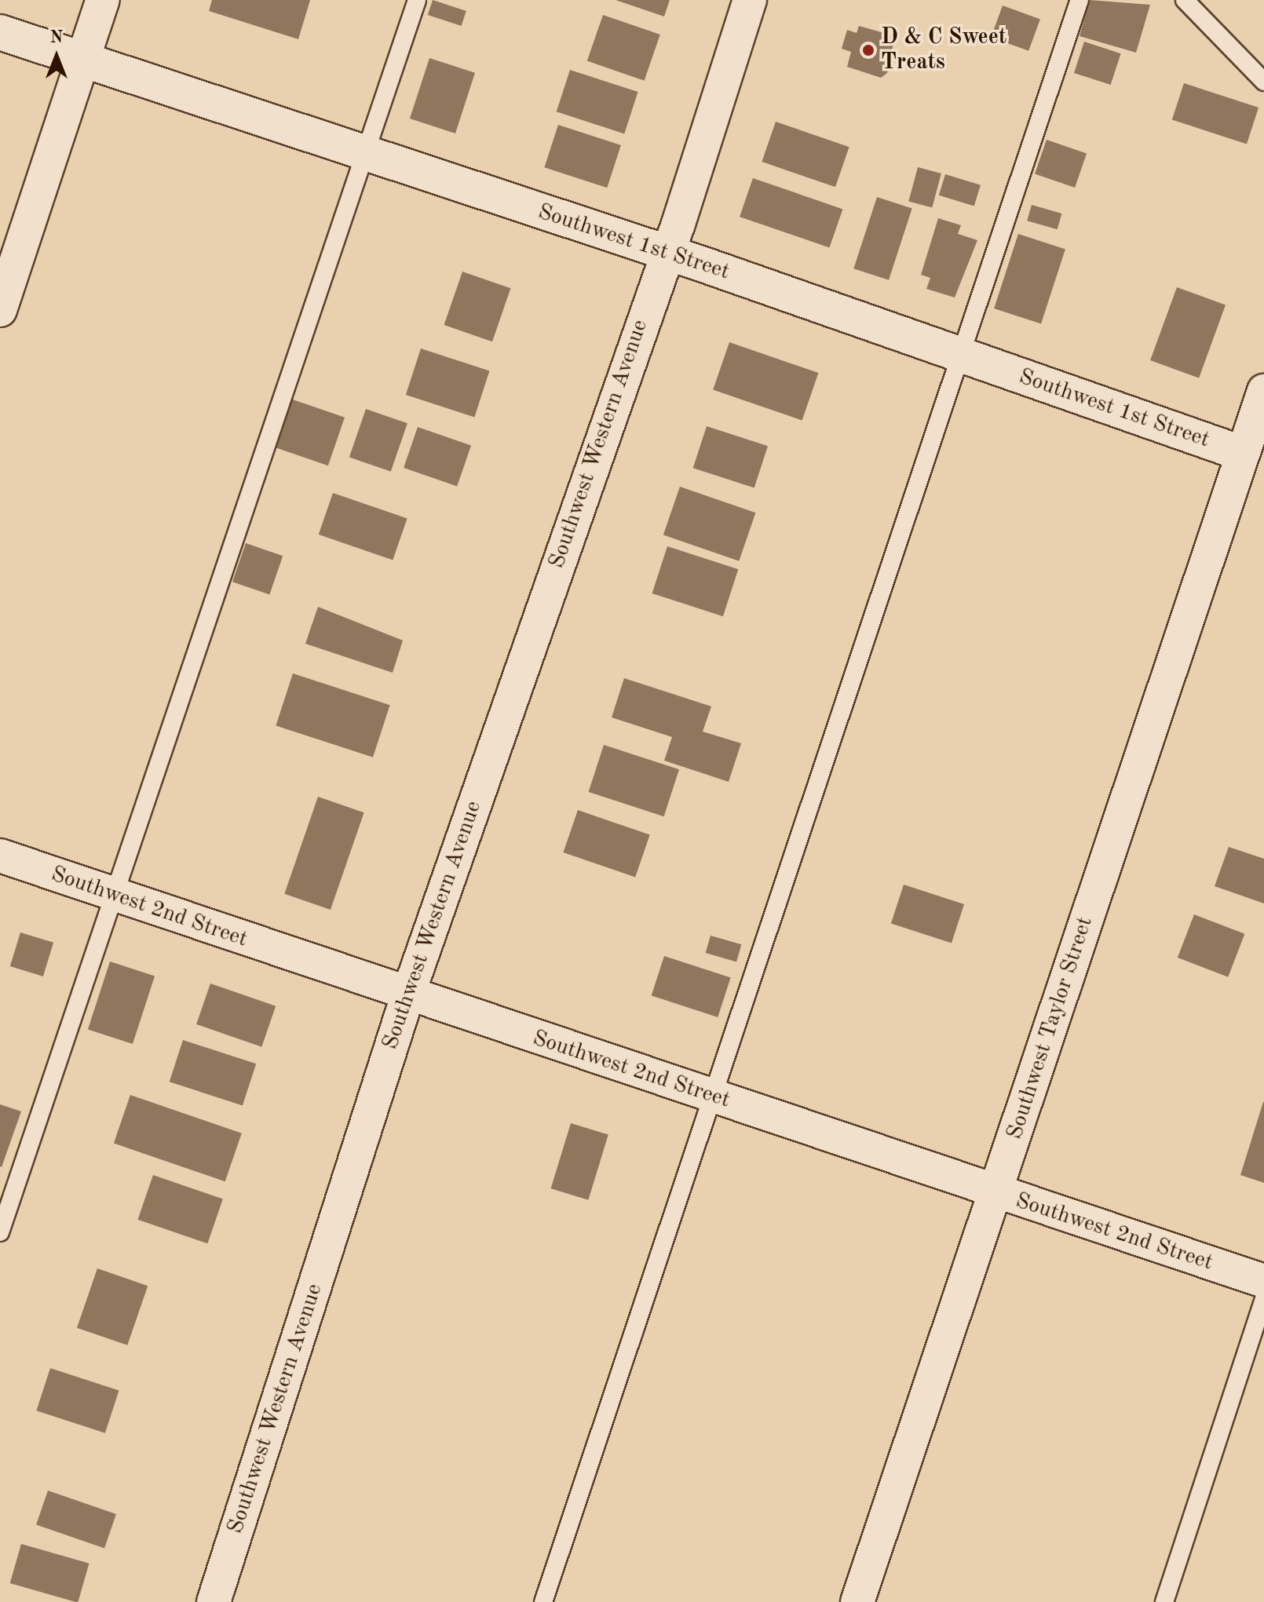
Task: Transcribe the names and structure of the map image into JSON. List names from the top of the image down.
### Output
{
  "streets": {
    "street": [
      "Southwest 1st Street",
      "Southwest Western Avenue",
      "Southwest 2nd Street",
      "Southwest Taylor Street"
    ]
  },
  "crossings": [
    ["Southwest 1st Street", "Southwest Western Avenue"],
    ["Southwest 1st Street", "Southwest Taylor Street"],
    ["Southwest Western Avenue", "Southwest 2nd Street"],
    ["Southwest 2nd Street", "Southwest Taylor Street"]
  ],
  "places": ["D & C Sweet Treats"],
  "north": "top"
}
